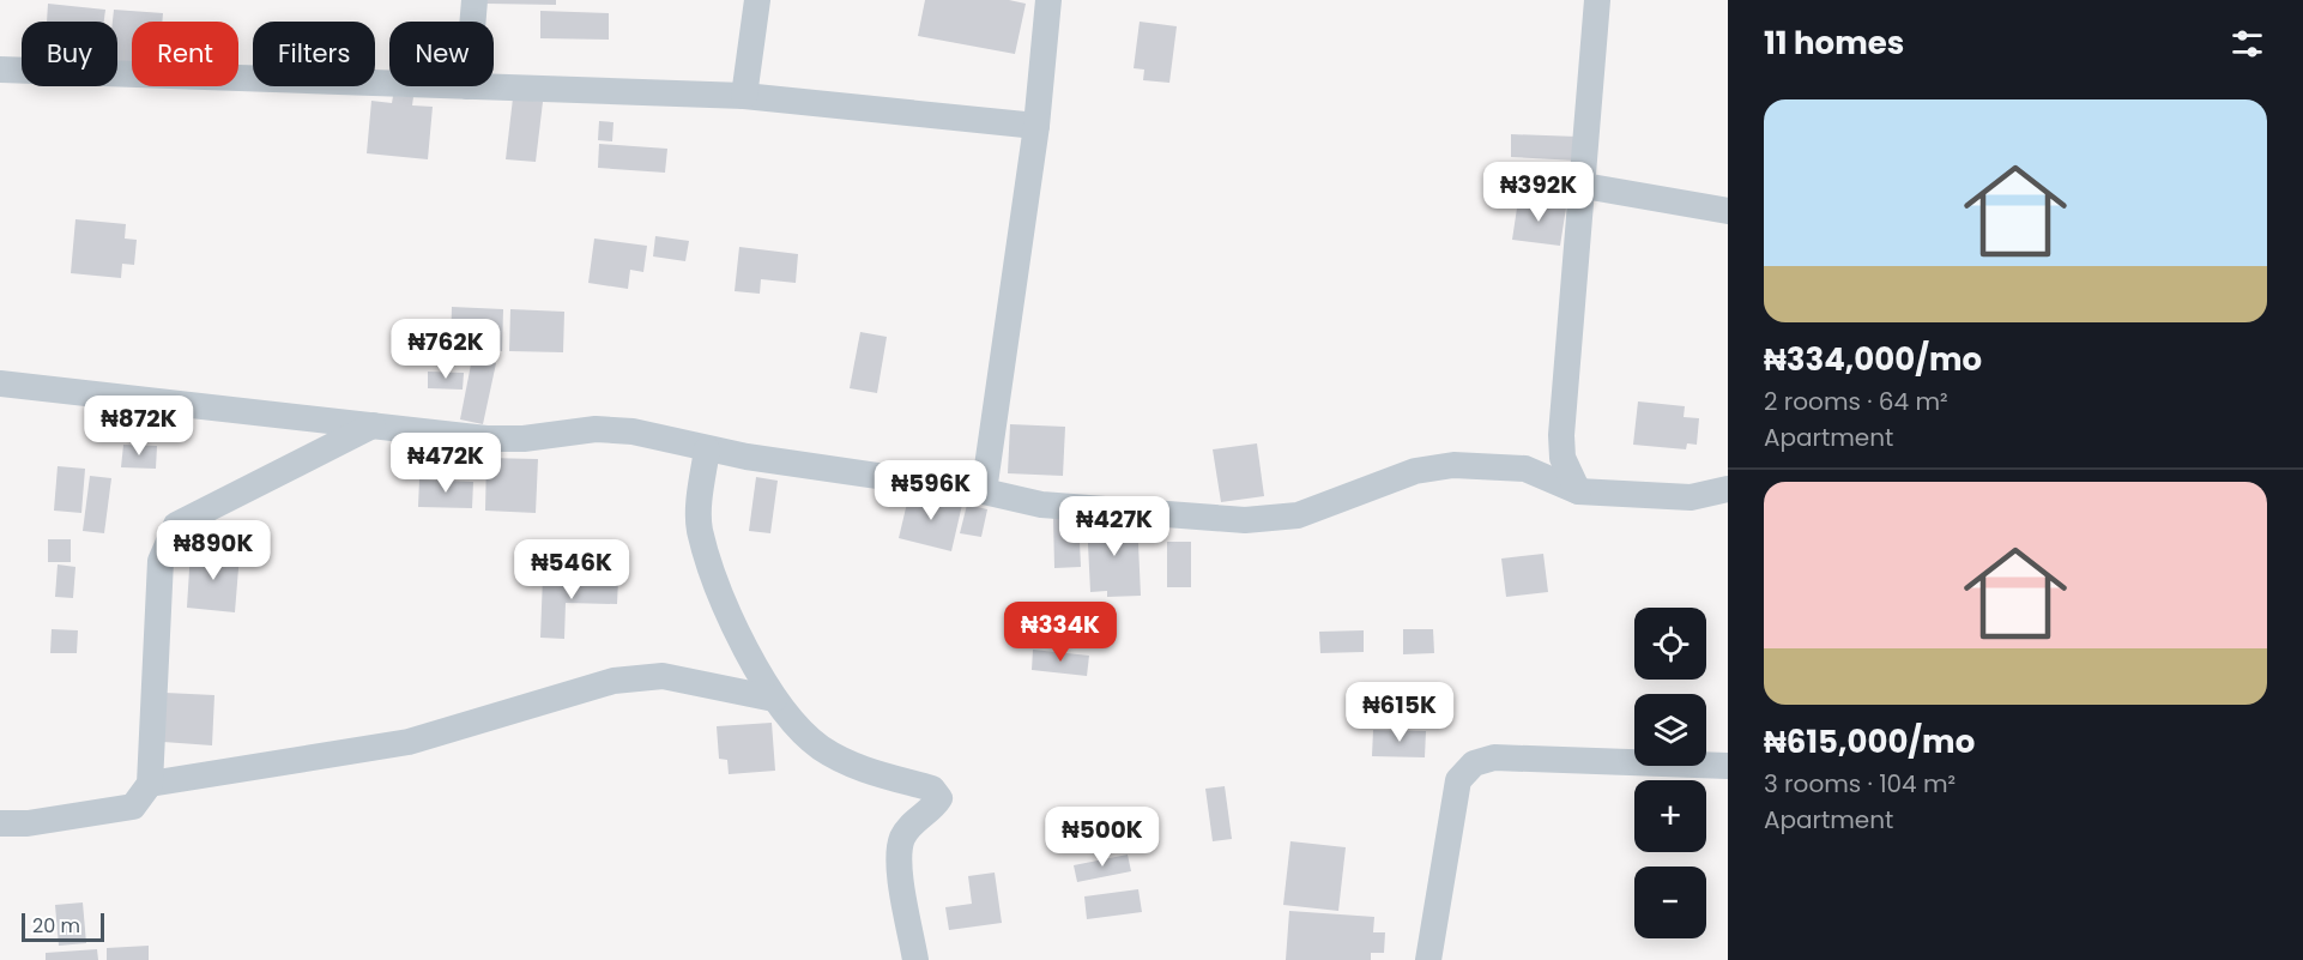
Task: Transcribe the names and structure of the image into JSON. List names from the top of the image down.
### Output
{
  "scale_bar": "20 m",
  "page": {
    "heading": "11 homes",
    "chip": [
      "Buy",
      "Rent",
      "Filters",
      "New"
    ],
    "list": [
      {
        "name": "₦334,000/mo",
        "note": "2 rooms · 64 m² · Apartment"
      },
      {
        "name": "₦615,000/mo",
        "note": "3 rooms · 104 m² · Apartment"
      }
    ],
    "price": [
      "₦392K",
      "₦762K",
      "₦872K",
      "₦472K",
      "₦596K",
      "₦427K",
      "₦890K",
      "₦546K",
      "₦334K",
      "₦615K",
      "₦500K"
    ],
    "map_buttons": ["+", "−"],
    "scale": "20 m"
  }
}
